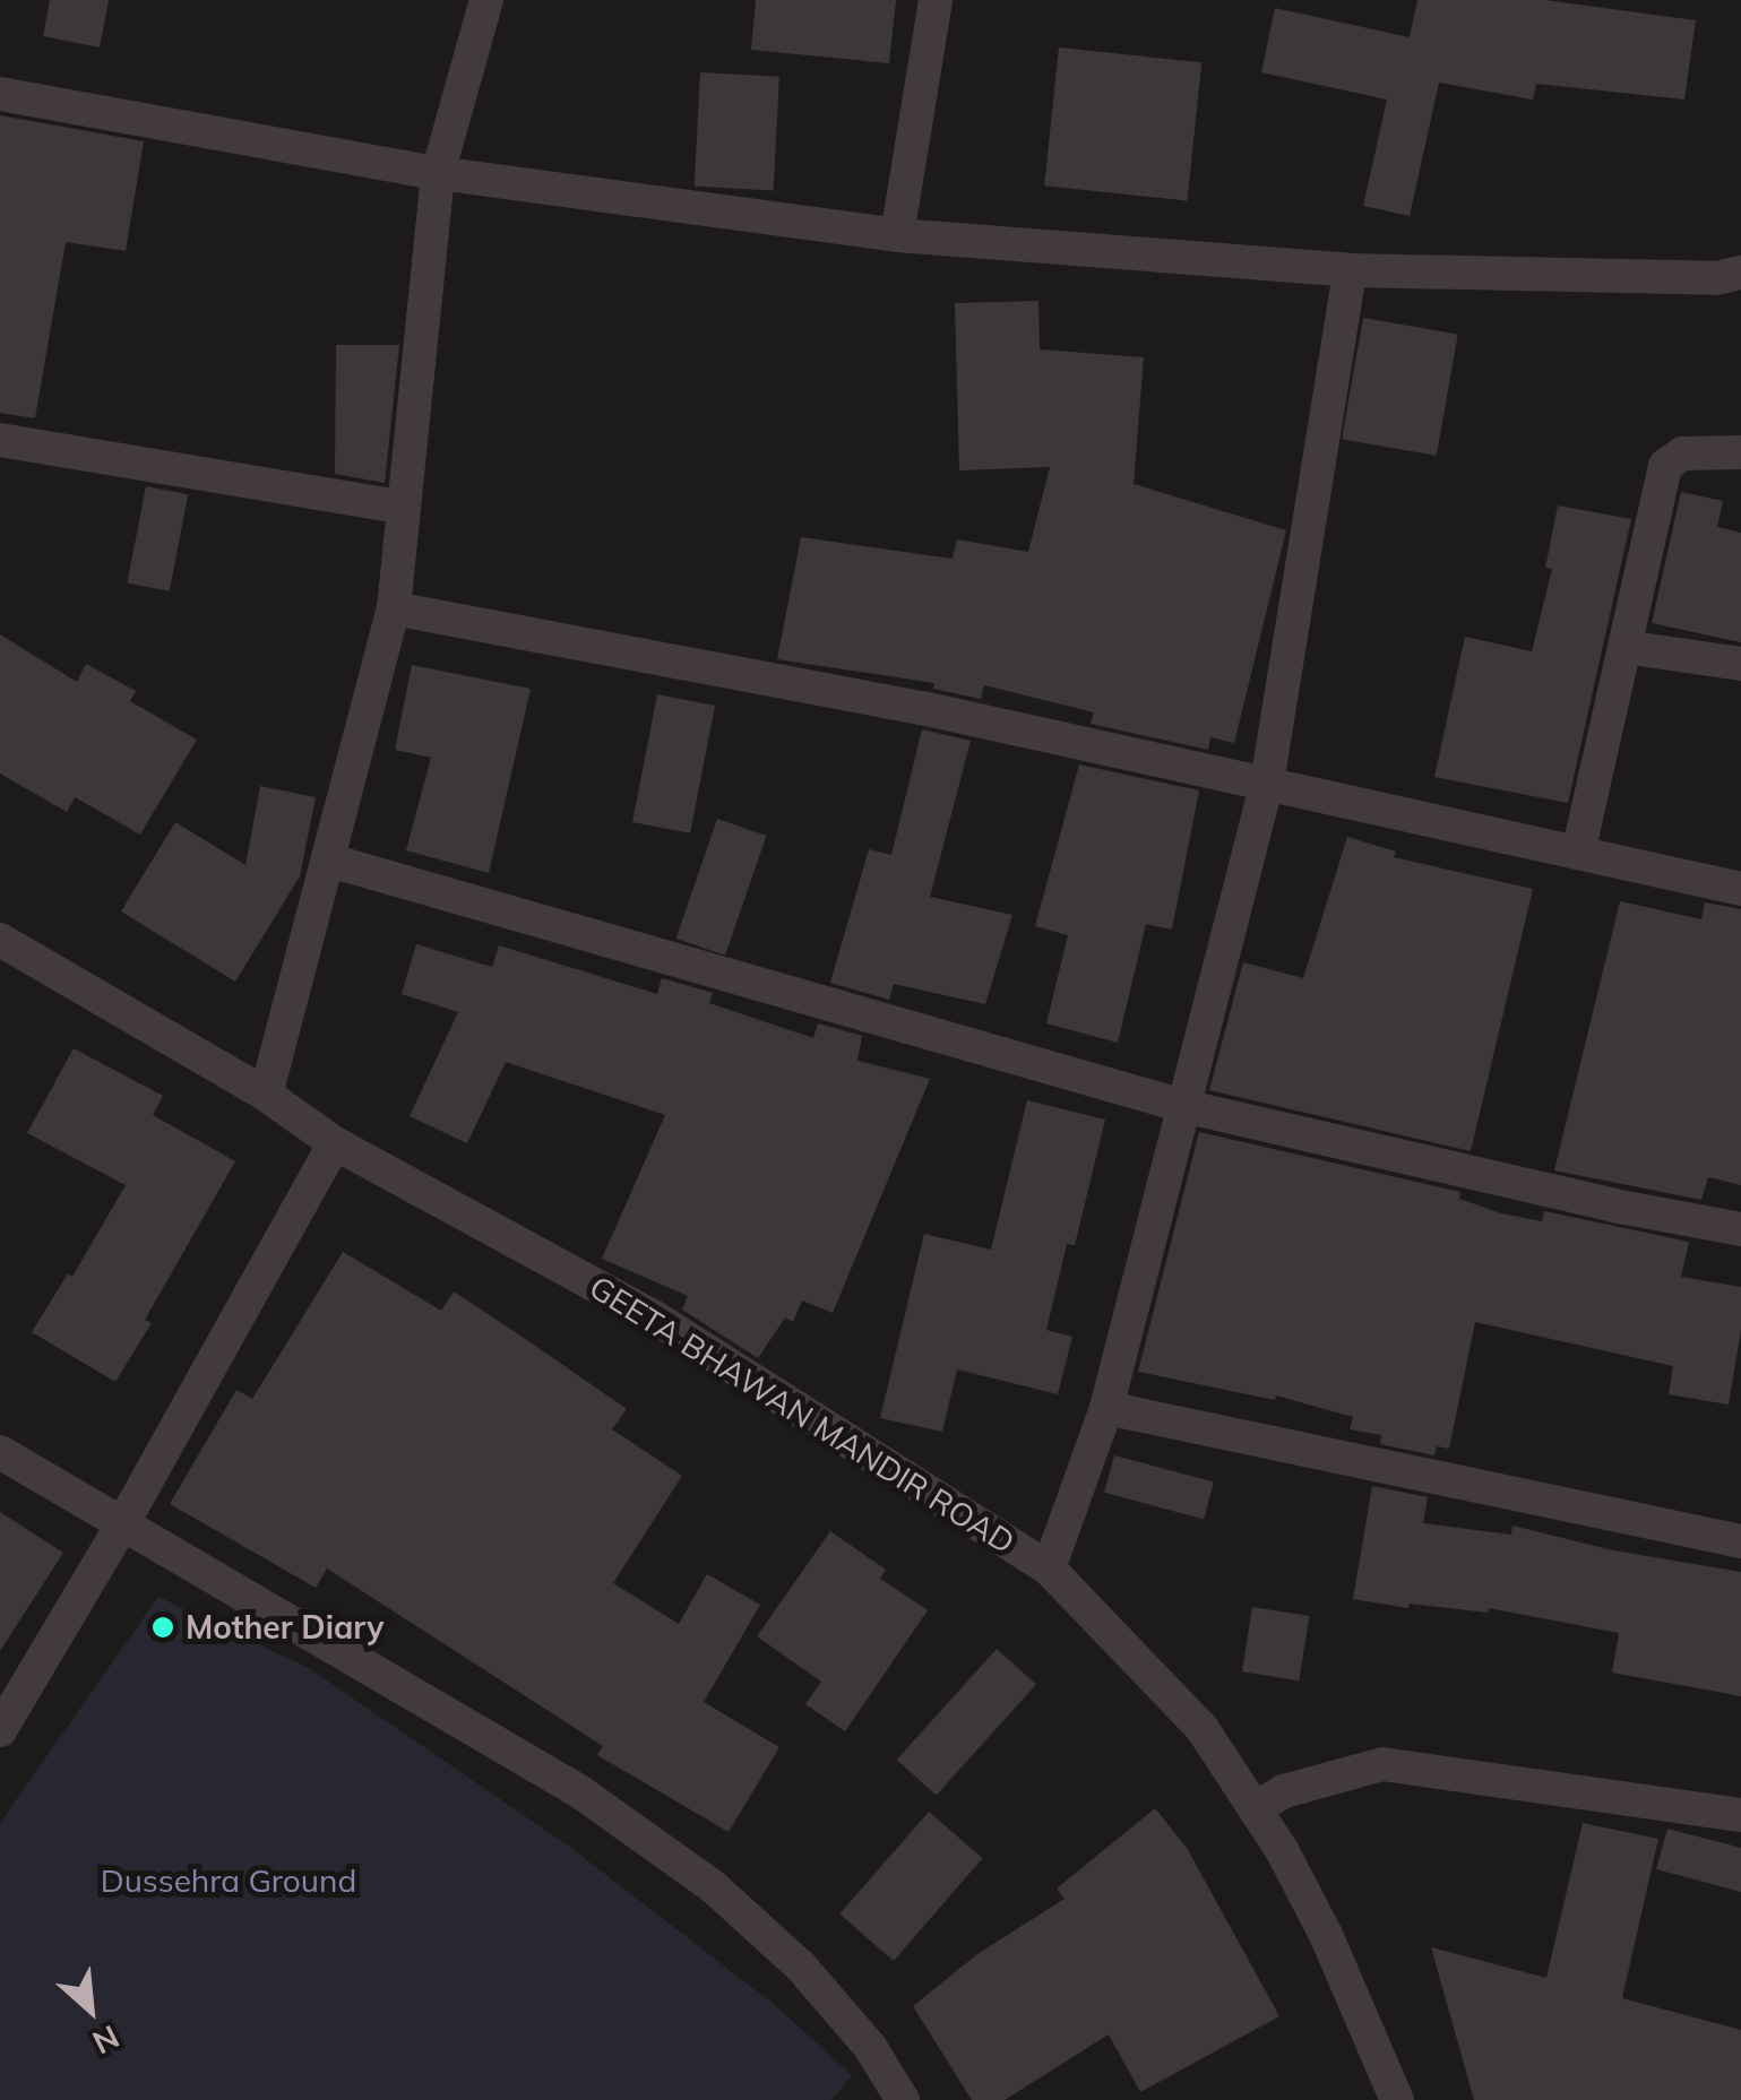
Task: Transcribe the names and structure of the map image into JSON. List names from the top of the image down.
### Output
{
  "streets": {
    "street": ["GEETA BHAWAN MANDIR ROAD"]
  },
  "parks": ["Dussehra Ground"],
  "places": ["Mother Diary"],
  "north": "bottom right"
}
